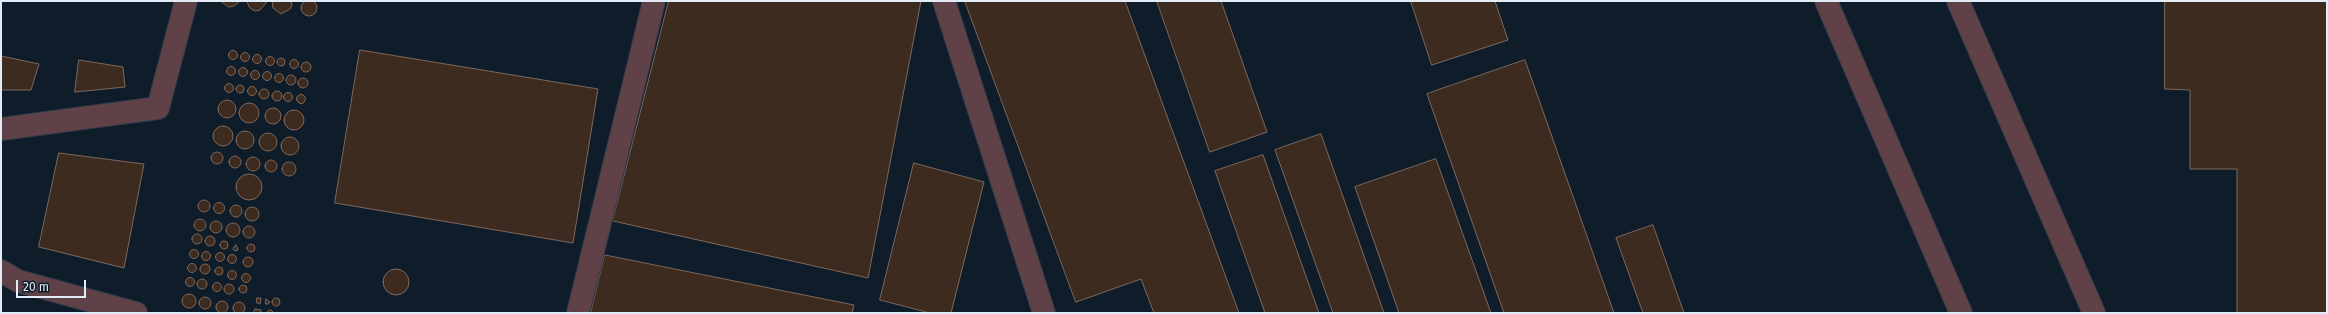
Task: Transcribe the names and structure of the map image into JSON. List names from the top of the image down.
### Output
{
  "scale_bar": "20 m"
}
